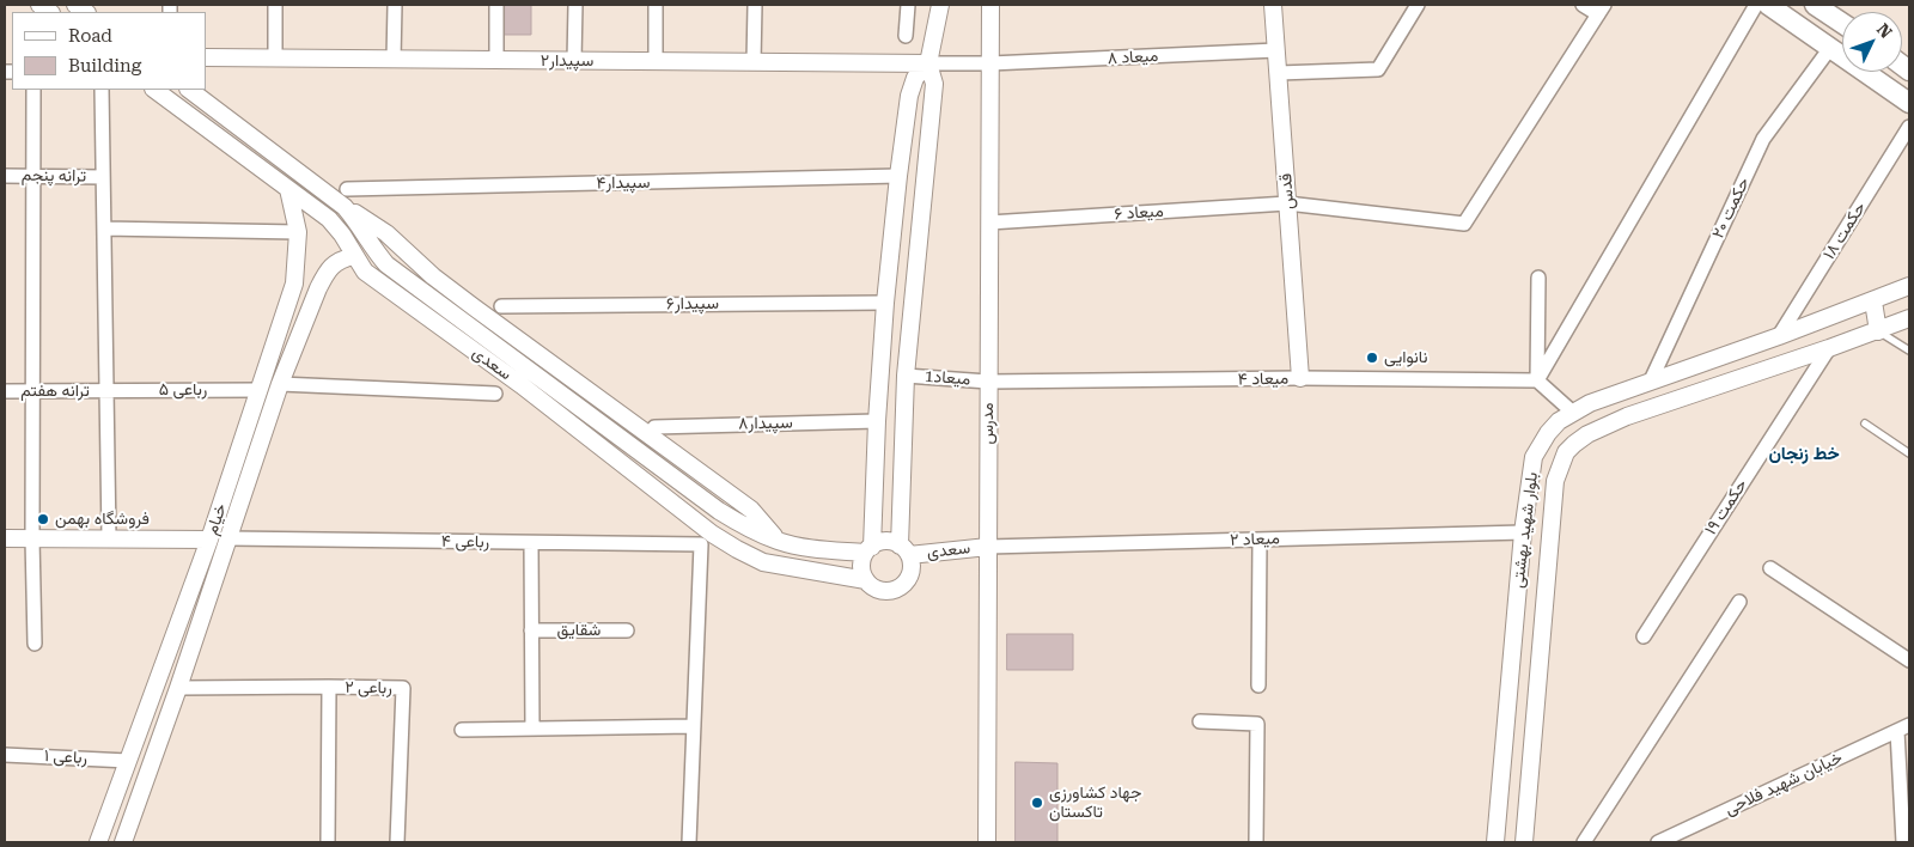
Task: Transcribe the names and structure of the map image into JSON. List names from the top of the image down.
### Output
{
  "streets": {
    "street": [
      "میعاد ۸",
      "سپیدار۲",
      "ترانه پنجم",
      "سپیدار۴",
      "قدس",
      "حکمت ۲۰",
      "میعاد ۶",
      "حکمت ۱۸",
      "سپیدار۶",
      "سعدی",
      "میعاد1",
      "میعاد ۴",
      "رباعی ۵",
      "ترانه هفتم",
      "سپیدار۸",
      "مدرس",
      "حکمت ۱۹",
      "خیام",
      "بلوار شهید بهشتی",
      "میعاد ۲",
      "رباعی ۴",
      "شقایق",
      "رباعی ۲",
      "رباعی ۱",
      "خیابان شهید فلاحی"
    ]
  },
  "crossings": [
    ["میعاد ۸", "سپیدار۲"],
    ["میعاد ۸", "قدس"],
    ["میعاد ۸", "مدرس"],
    ["قدس", "میعاد ۶"],
    ["قدس", "میعاد ۴"],
    ["حکمت ۲۰", "بلوار شهید بهشتی"],
    ["میعاد ۶", "مدرس"],
    ["حکمت ۱۸", "بلوار شهید بهشتی"],
    ["سعدی", "مدرس"],
    ["سعدی", "خیام"],
    ["سعدی", "میعاد ۲"],
    ["میعاد1", "میعاد ۴"],
    ["میعاد1", "مدرس"],
    ["میعاد ۴", "مدرس"],
    ["رباعی ۵", "ترانه هفتم"],
    ["رباعی ۵", "خیام"],
    ["مدرس", "میعاد ۲"],
    ["حکمت ۱۹", "بلوار شهید بهشتی"],
    ["خیام", "رباعی ۴"],
    ["خیام", "رباعی ۲"],
    ["خیام", "رباعی ۱"],
    ["بلوار شهید بهشتی", "میعاد ۲"]
  ],
  "districts": ["خط زنجان"],
  "places": ["نانوایی", "فروشگاه بهمن", "جهاد کشاورزی تاکستان"],
  "legend": ["Road", "Building"],
  "north": "top right"
}
